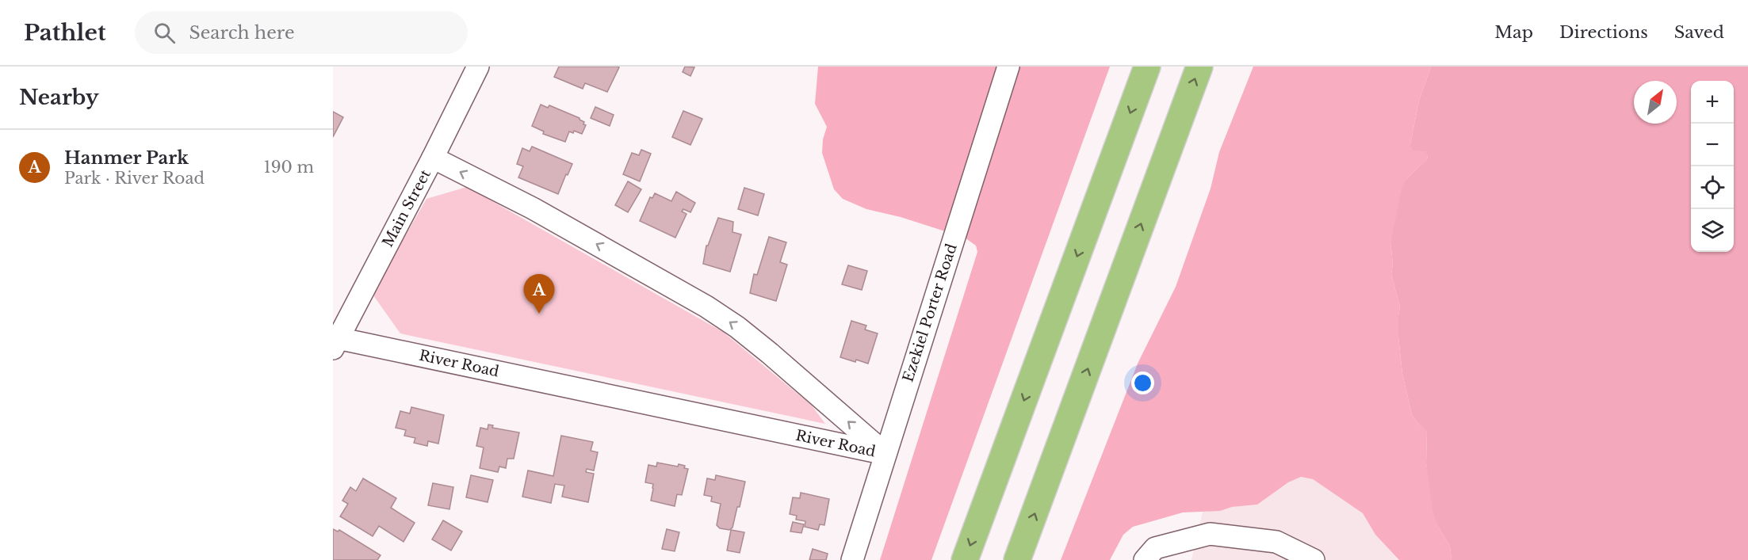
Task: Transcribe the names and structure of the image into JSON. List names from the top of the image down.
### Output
{
  "streets": {
    "street": ["Main Street", "Ezekiel Porter Road", "River Road"]
  },
  "crossings": [
    ["Main Street", "River Road"],
    ["Ezekiel Porter Road", "River Road"]
  ],
  "north": "top right",
  "page": {
    "header": "Pathlet",
    "search": "Search here",
    "nav": ["Map", "Directions", "Saved"],
    "heading": "Nearby",
    "map_buttons": ["+", "−"],
    "list": [
      {
        "mark": "A",
        "name": "Hanmer Park",
        "note": "Park · River Road",
        "value": "190 m"
      }
    ],
    "pins": "A"
  }
}
